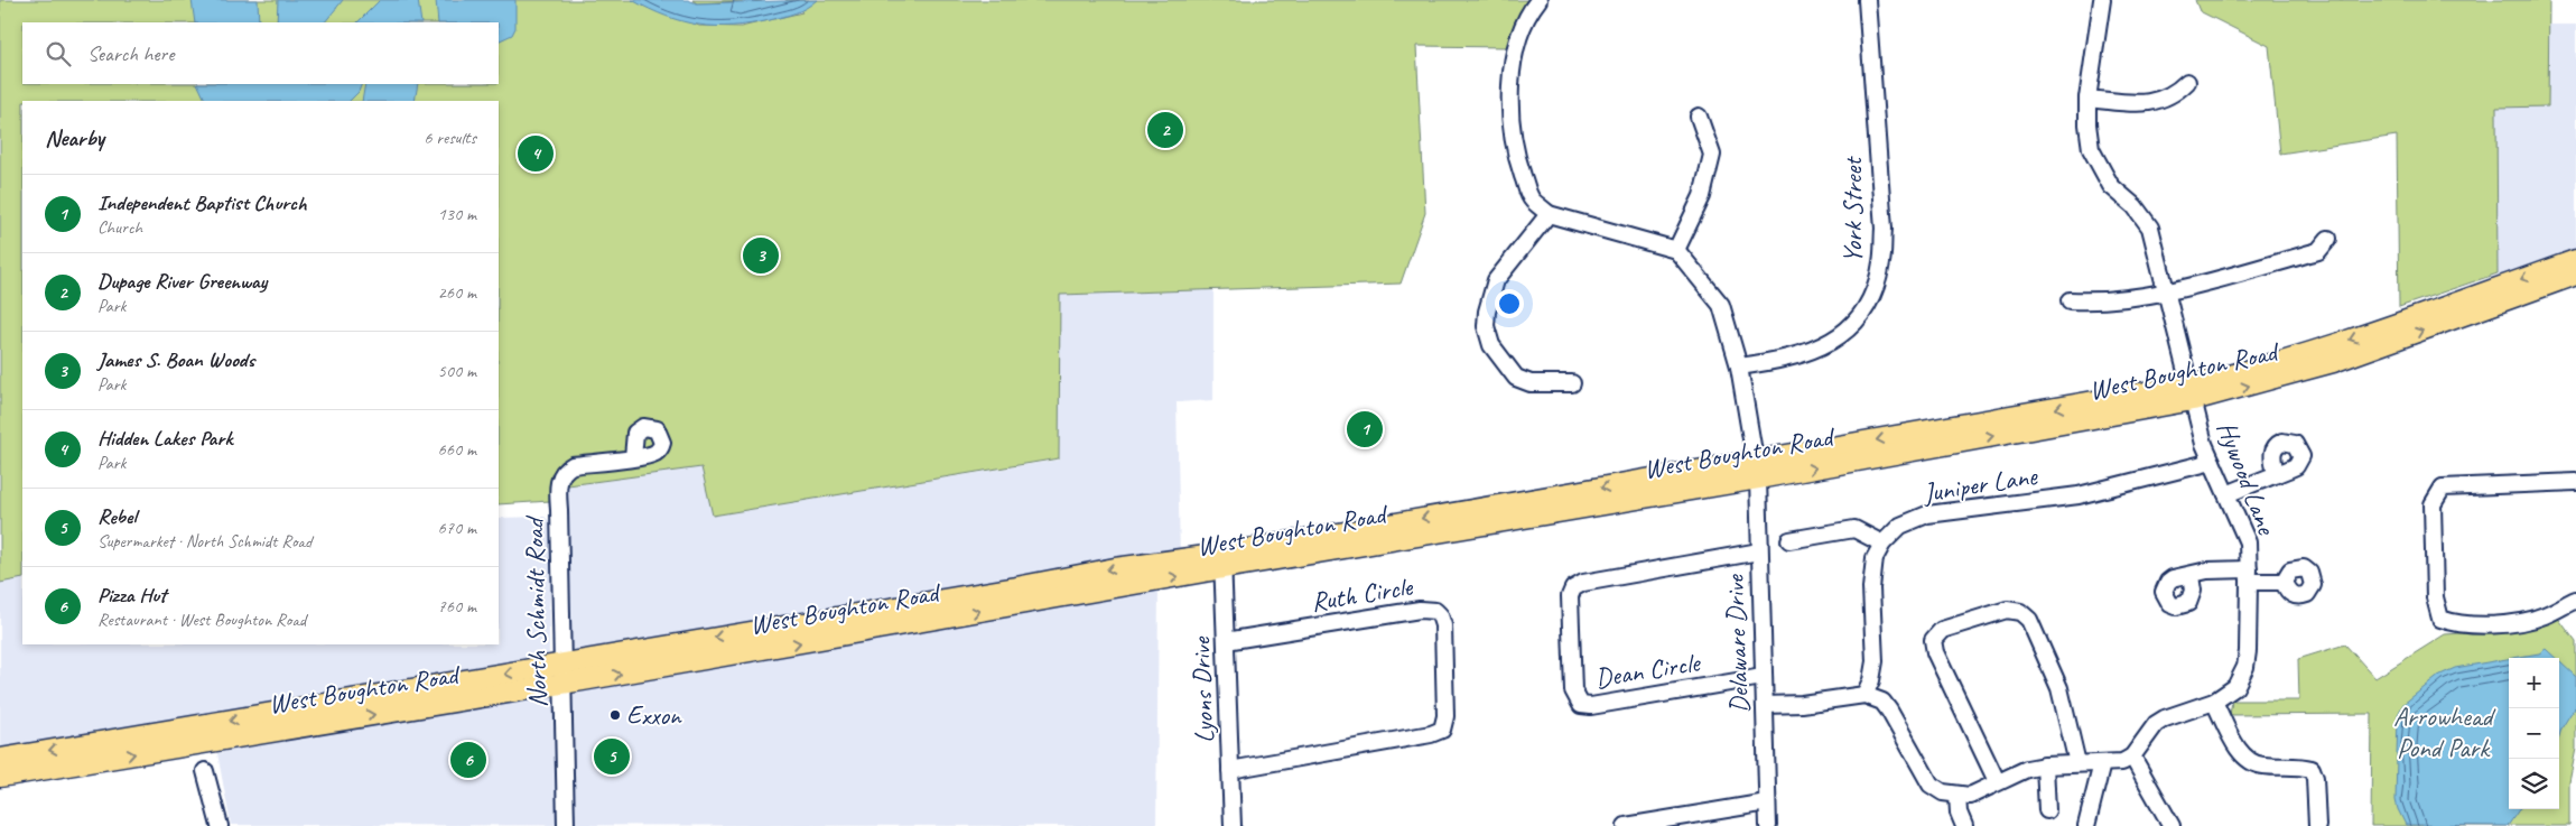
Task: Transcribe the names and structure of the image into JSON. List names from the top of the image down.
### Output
{
  "streets": {
    "main road": ["West Boughton Road"],
    "street": [
      "York Street",
      "Hywood Lane",
      "Juniper Lane",
      "Ruth Circle",
      "North Schmidt Road",
      "Delaware Drive",
      "Dean Circle",
      "Lyons Drive"
    ]
  },
  "crossings": [
    ["York Street", "Delaware Drive"],
    ["West Boughton Road", "Hywood Lane"],
    ["West Boughton Road", "North Schmidt Road"],
    ["West Boughton Road", "Delaware Drive"],
    ["West Boughton Road", "Lyons Drive"],
    ["Hywood Lane", "Juniper Lane"],
    ["Ruth Circle", "Lyons Drive"],
    ["Delaware Drive", "Dean Circle"]
  ],
  "parks": ["Arrowhead Pond Park"],
  "places": ["Exxon"],
  "page": {
    "search": "Search here",
    "heading": ["Nearby", "6 results"],
    "pins": [
      "2",
      "4",
      "3",
      "1",
      "5",
      "6"
    ],
    "list": [
      {
        "mark": "1",
        "name": "Independent Baptist Church",
        "note": "Church",
        "value": "130 m"
      },
      {
        "mark": "2",
        "name": "Dupage River Greenway",
        "note": "Park",
        "value": "260 m"
      },
      {
        "mark": "3",
        "name": "James S. Boan Woods",
        "note": "Park",
        "value": "500 m"
      },
      {
        "mark": "4",
        "name": "Hidden Lakes Park",
        "note": "Park",
        "value": "660 m"
      },
      {
        "mark": "5",
        "name": "Rebel",
        "note": "Supermarket · North Schmidt Road",
        "value": "670 m"
      },
      {
        "mark": "6",
        "name": "Pizza Hut",
        "note": "Restaurant · West Boughton Road",
        "value": "760 m"
      }
    ],
    "map_buttons": ["+", "−"]
  }
}
